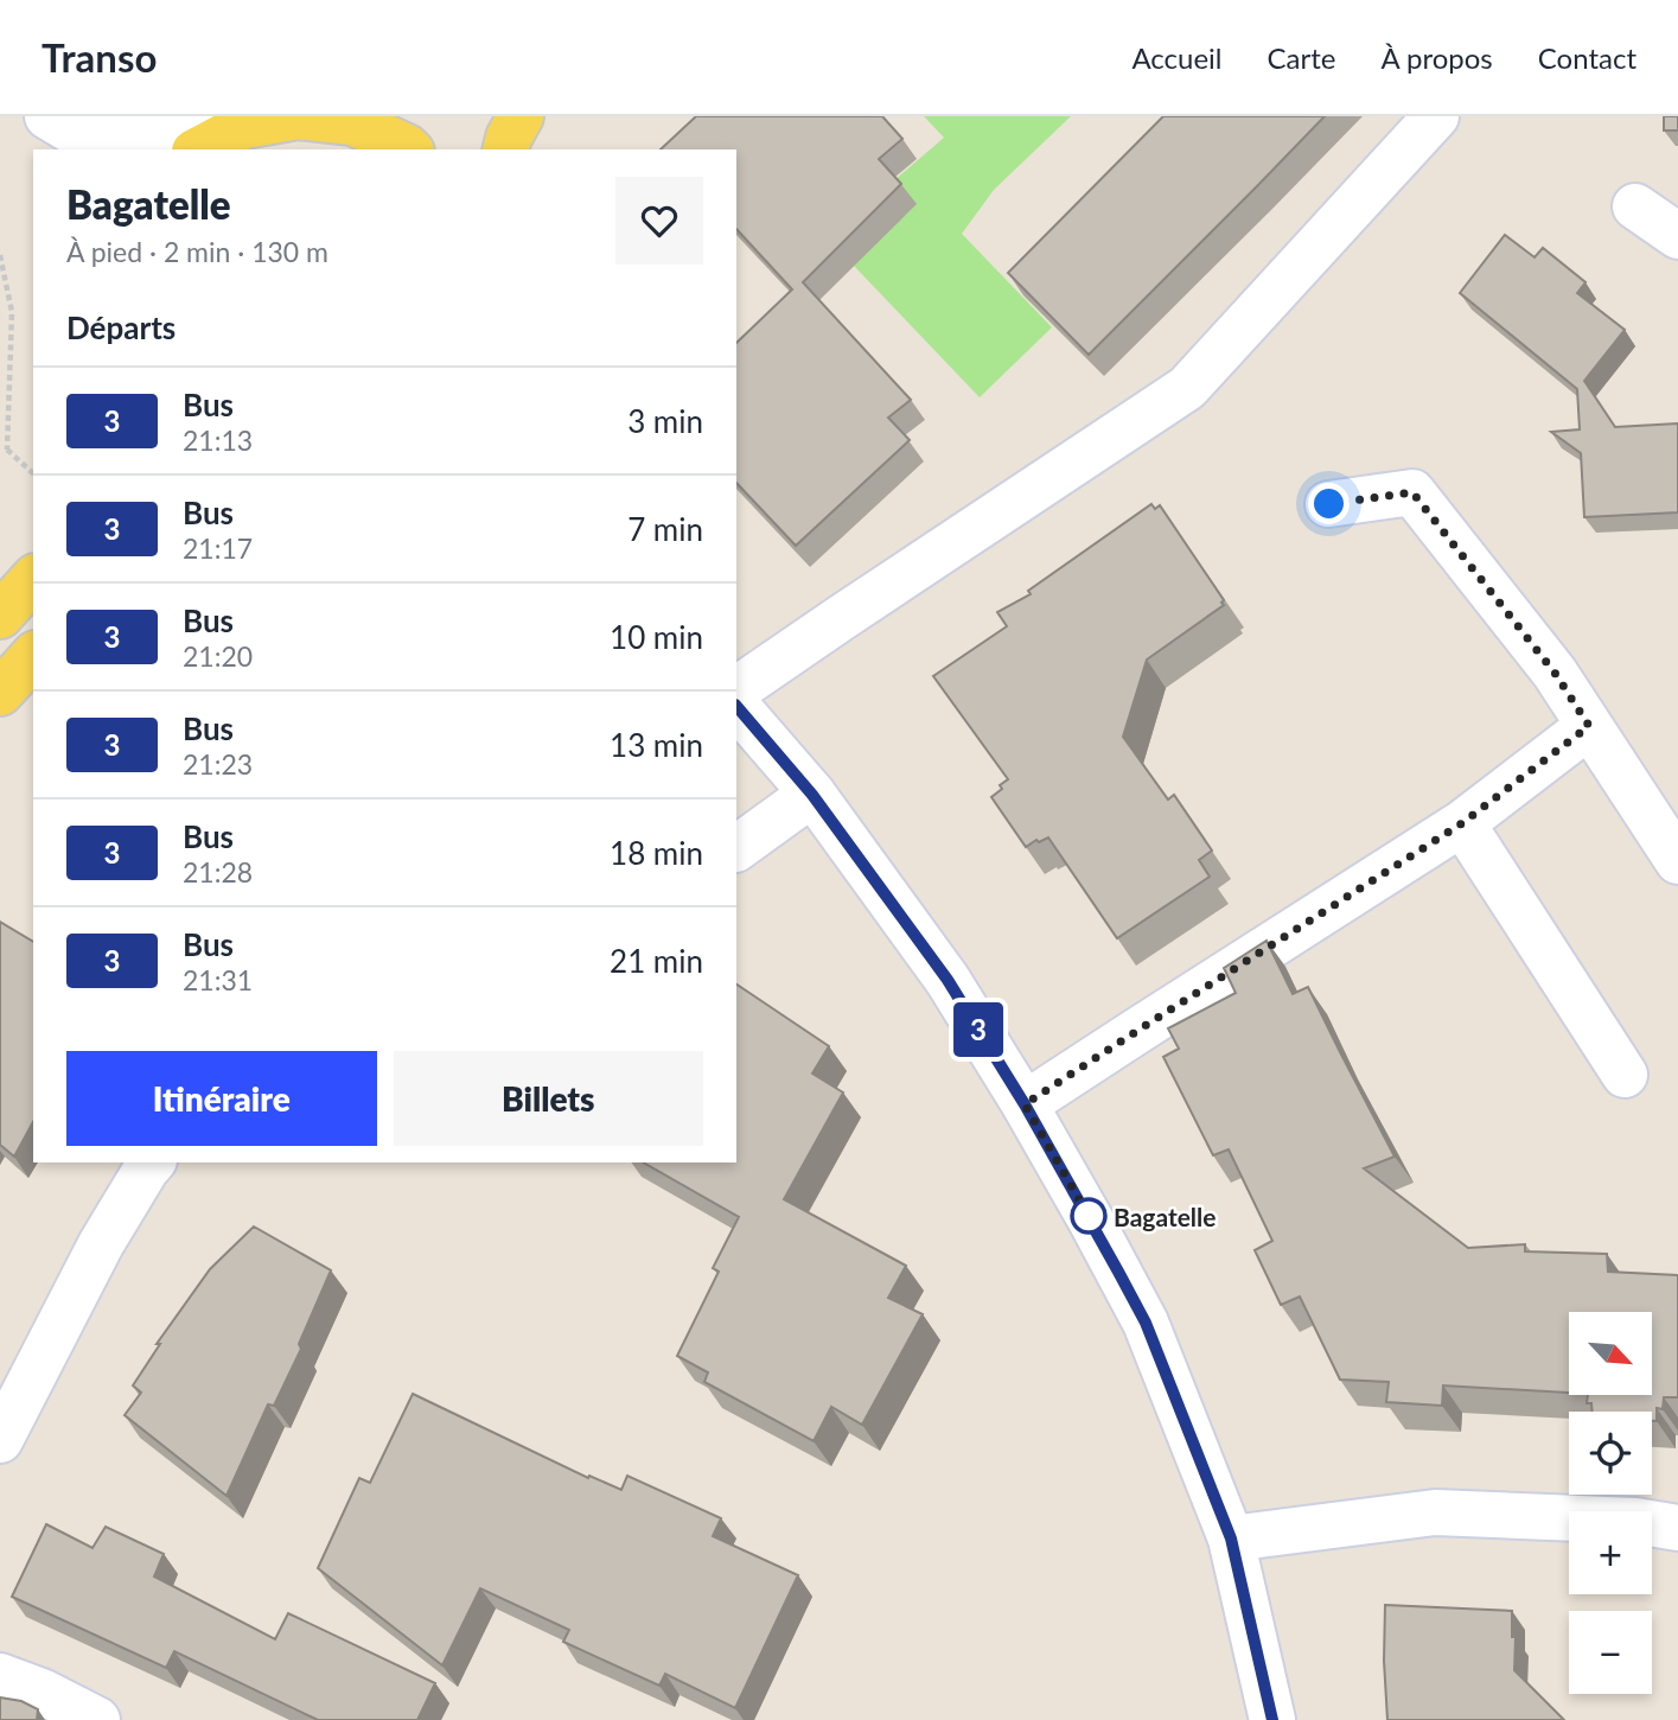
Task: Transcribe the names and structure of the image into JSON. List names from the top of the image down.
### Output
{
  "places": ["Bagatelle"],
  "lines": ["bus line 3"],
  "north": "bottom right",
  "page": {
    "header": "Transo",
    "nav": [
      "Accueil",
      "Carte",
      "À propos",
      "Contact"
    ],
    "on_map": "3",
    "heading": [
      ["Bagatelle", "À pied · 2 min · 130 m"],
      "Départs"
    ],
    "list": [
      {
        "mark": "3",
        "name": "Bus",
        "note": "21:13",
        "value": "3 min"
      },
      {
        "mark": "3",
        "name": "Bus",
        "note": "21:17",
        "value": "7 min"
      },
      {
        "mark": "3",
        "name": "Bus",
        "note": "21:20",
        "value": "10 min"
      },
      {
        "mark": "3",
        "name": "Bus",
        "note": "21:23",
        "value": "13 min"
      },
      {
        "mark": "3",
        "name": "Bus",
        "note": "21:28",
        "value": "18 min"
      },
      {
        "mark": "3",
        "name": "Bus",
        "note": "21:31",
        "value": "21 min"
      }
    ],
    "buttons": ["Itinéraire", "Billets"],
    "map_buttons": ["+", "−"]
  }
}
